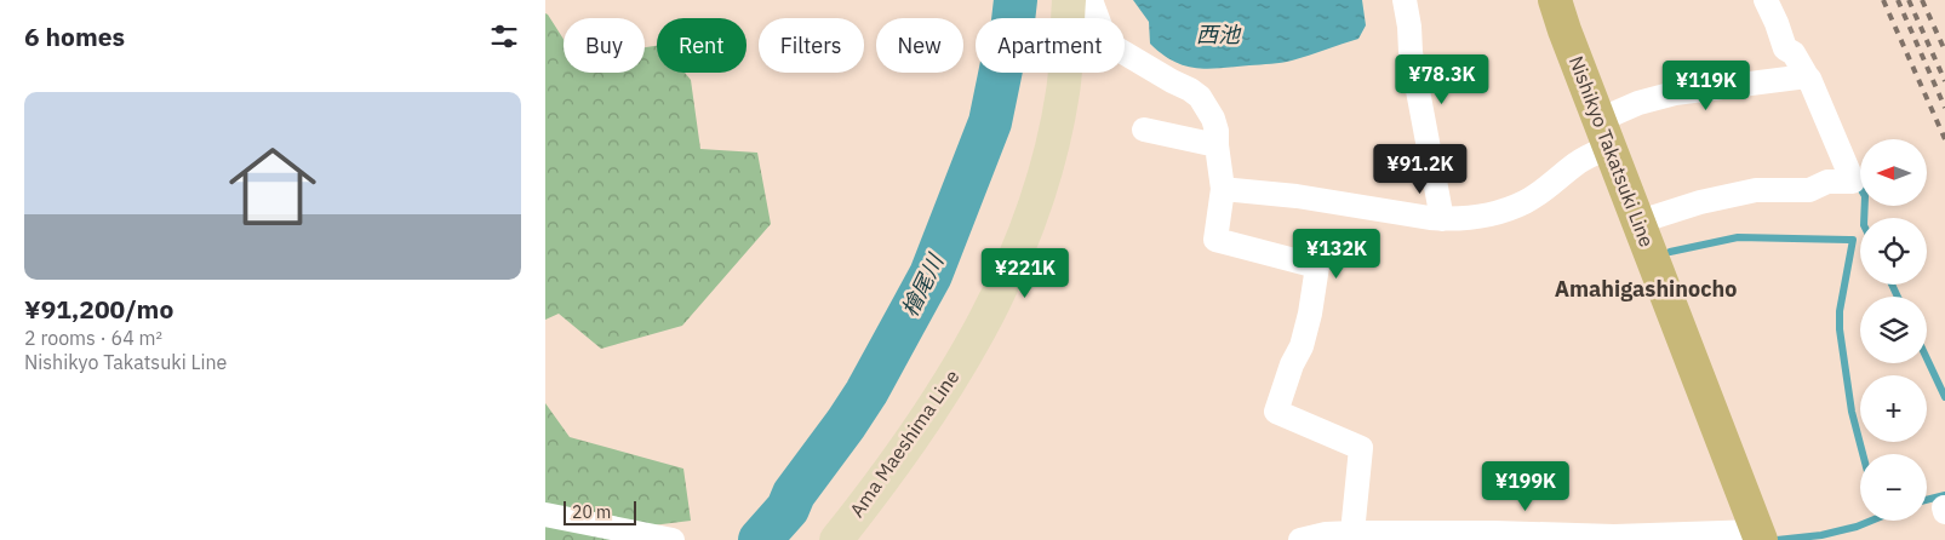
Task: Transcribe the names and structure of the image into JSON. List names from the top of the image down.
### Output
{
  "streets": {
    "main road": ["Nishikyo Takatsuki Line", "Ama Maeshima Line"]
  },
  "districts": ["Amahigashinocho"],
  "water": ["西池", "檜尾川"],
  "scale_bar": "20 m",
  "north": "left",
  "page": {
    "heading": "6 homes",
    "chip": [
      "Buy",
      "Rent",
      "Filters",
      "New",
      "Apartment"
    ],
    "price": [
      "¥78.3K",
      "¥119K",
      "¥91.2K",
      "¥132K",
      "¥221K",
      "¥199K"
    ],
    "list": [
      {
        "name": "¥91,200/mo",
        "note": "2 rooms · 64 m² · Nishikyo Takatsuki Line"
      }
    ],
    "map_buttons": ["+", "−"],
    "scale": "20 m"
  }
}
